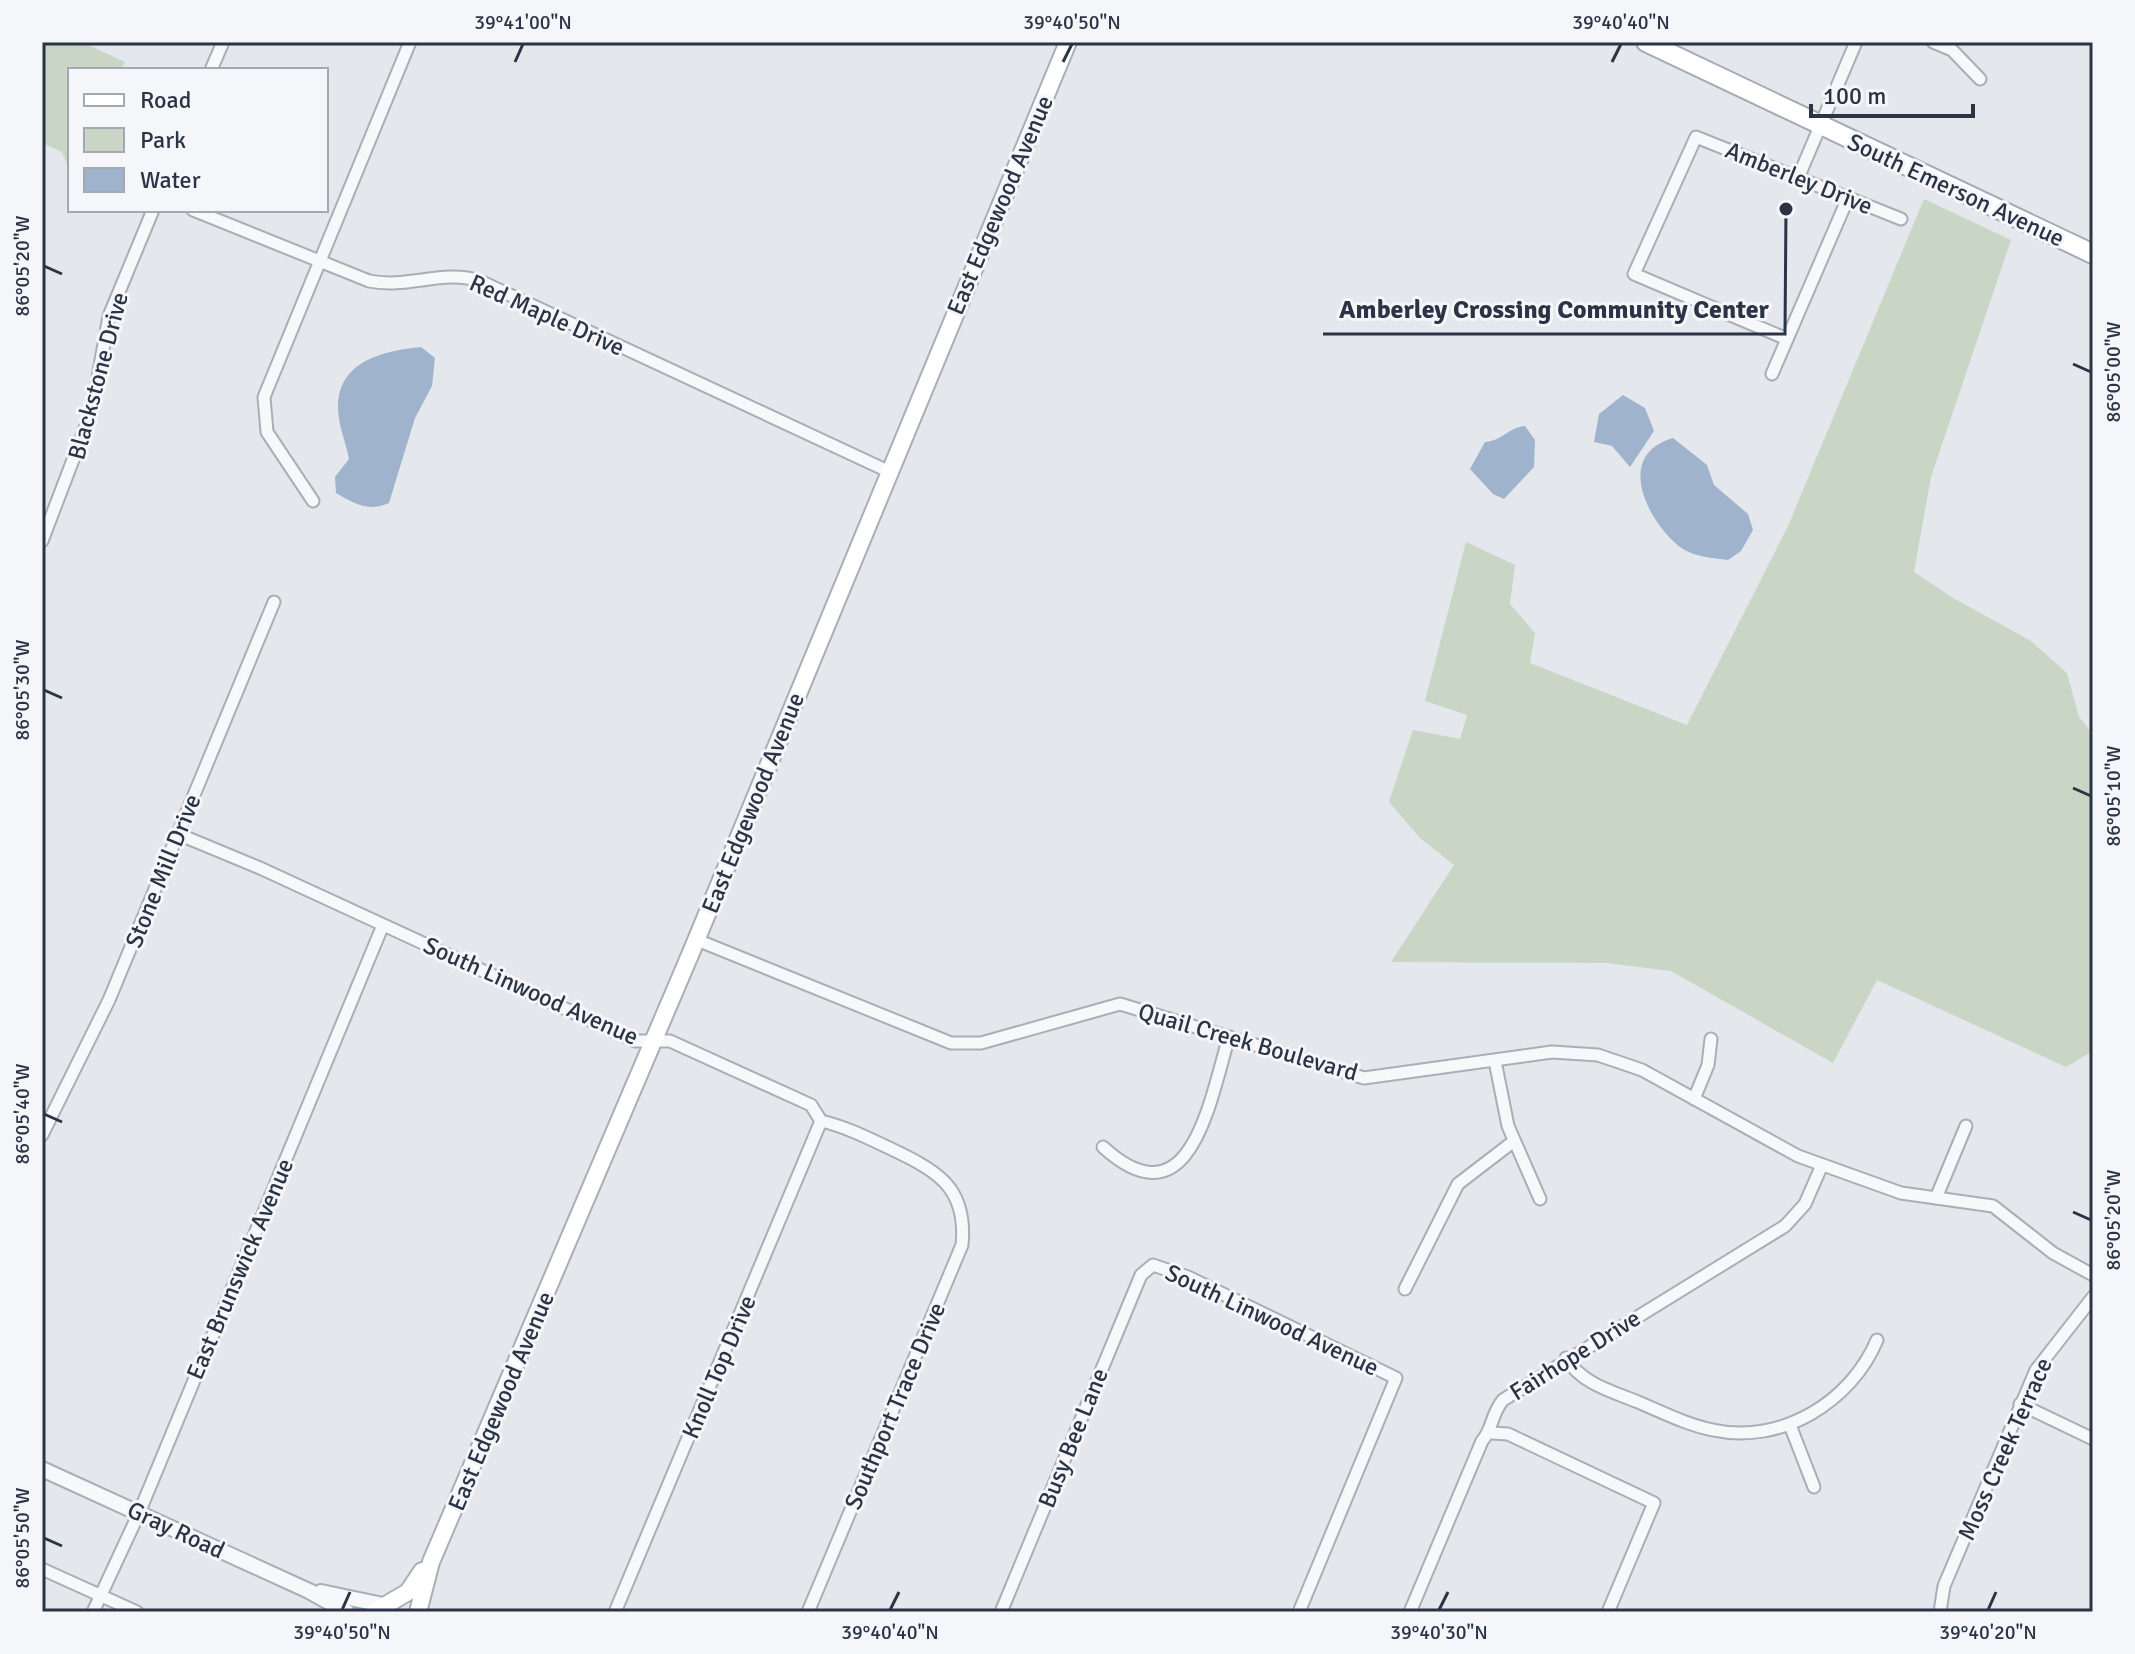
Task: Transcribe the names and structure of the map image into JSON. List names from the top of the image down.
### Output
{
  "streets": {
    "main road": ["South Emerson Avenue", "East Edgewood Avenue"],
    "street": [
      "Amberley Drive",
      "Red Maple Drive",
      "Blackstone Drive",
      "Stone Mill Drive",
      "South Linwood Avenue",
      "Quail Creek Boulevard",
      "East Brunswick Avenue",
      "Fairhope Drive",
      "Knoll Top Drive",
      "Southport Trace Drive",
      "Busy Bee Lane",
      "Moss Creek Terrace",
      "Gray Road"
    ]
  },
  "crossings": [
    ["East Edgewood Avenue", "Red Maple Drive"],
    ["East Edgewood Avenue", "South Linwood Avenue"],
    ["East Edgewood Avenue", "Quail Creek Boulevard"],
    ["East Edgewood Avenue", "Gray Road"],
    ["Stone Mill Drive", "South Linwood Avenue"],
    ["South Linwood Avenue", "East Brunswick Avenue"],
    ["South Linwood Avenue", "Knoll Top Drive"],
    ["South Linwood Avenue", "Southport Trace Drive"],
    ["South Linwood Avenue", "Busy Bee Lane"],
    ["Quail Creek Boulevard", "Fairhope Drive"],
    ["East Brunswick Avenue", "Gray Road"]
  ],
  "places": ["Amberley Crossing Community Center"],
  "legend": ["Road", "Park", "Water"],
  "scale_bar": "100 m",
  "coordinates": [
    "39°41'00\"N",
    "39°40'50\"N",
    "39°40'40\"N",
    "86°05'20\"W",
    "86°05'00\"W",
    "86°05'30\"W",
    "86°05'10\"W",
    "86°05'40\"W",
    "86°05'50\"W",
    "39°40'30\"N",
    "39°40'20\"N"
  ]
}
